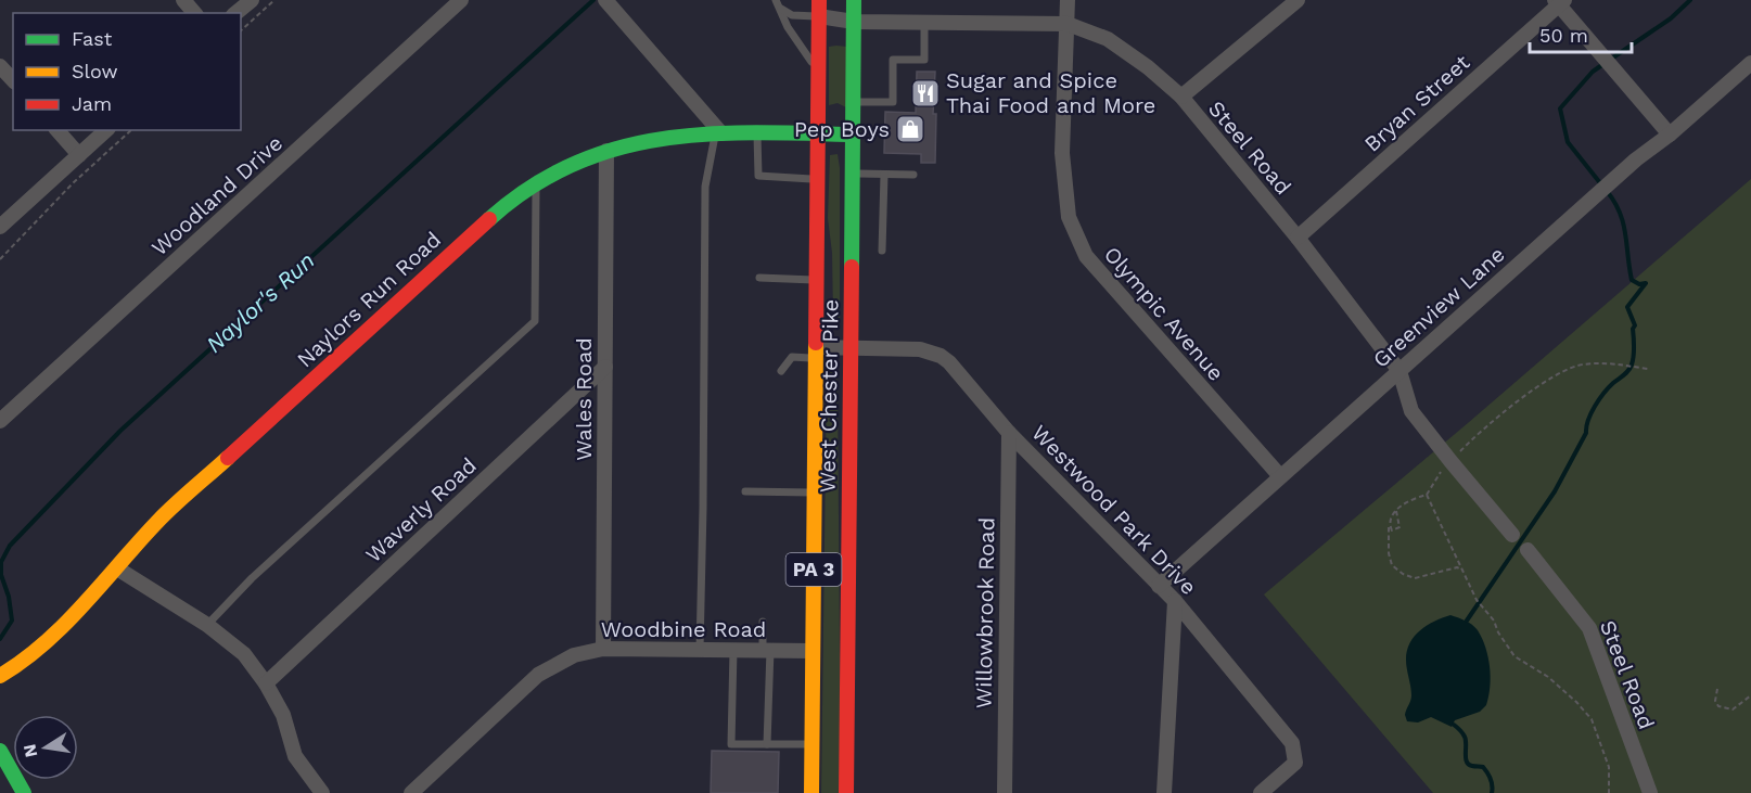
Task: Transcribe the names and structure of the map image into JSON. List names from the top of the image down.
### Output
{
  "streets": {
    "main road": ["Naylors Run Road", "West Chester Pike", "PA 3"],
    "street": [
      "Bryan Street",
      "Steel Road",
      "Woodland Drive",
      "Greenview Lane",
      "Olympic Avenue",
      "Wales Road",
      "Waverly Road",
      "Westwood Park Drive",
      "Willowbrook Road",
      "Woodbine Road"
    ]
  },
  "crossings": [
    ["Bryan Street", "Steel Road"],
    ["Steel Road", "Greenview Lane"],
    ["Steel Road", "Olympic Avenue"],
    ["Steel Road", "West Chester Pike"],
    ["Naylors Run Road", "West Chester Pike"],
    ["Naylors Run Road", "Wales Road"],
    ["Greenview Lane", "Olympic Avenue"],
    ["Greenview Lane", "Westwood Park Drive"],
    ["West Chester Pike", "Westwood Park Drive"],
    ["West Chester Pike", "Woodbine Road"],
    ["Wales Road", "Waverly Road"],
    ["Wales Road", "Woodbine Road"],
    ["Westwood Park Drive", "Willowbrook Road"]
  ],
  "water": ["Naylor's Run"],
  "places": {
    "restaurant": ["Sugar and Spice Thai Food and More"],
    "shop": ["Pep Boys"]
  },
  "legend": ["Fast", "Slow", "Jam"],
  "scale_bar": "50 m",
  "north": "left"
}
